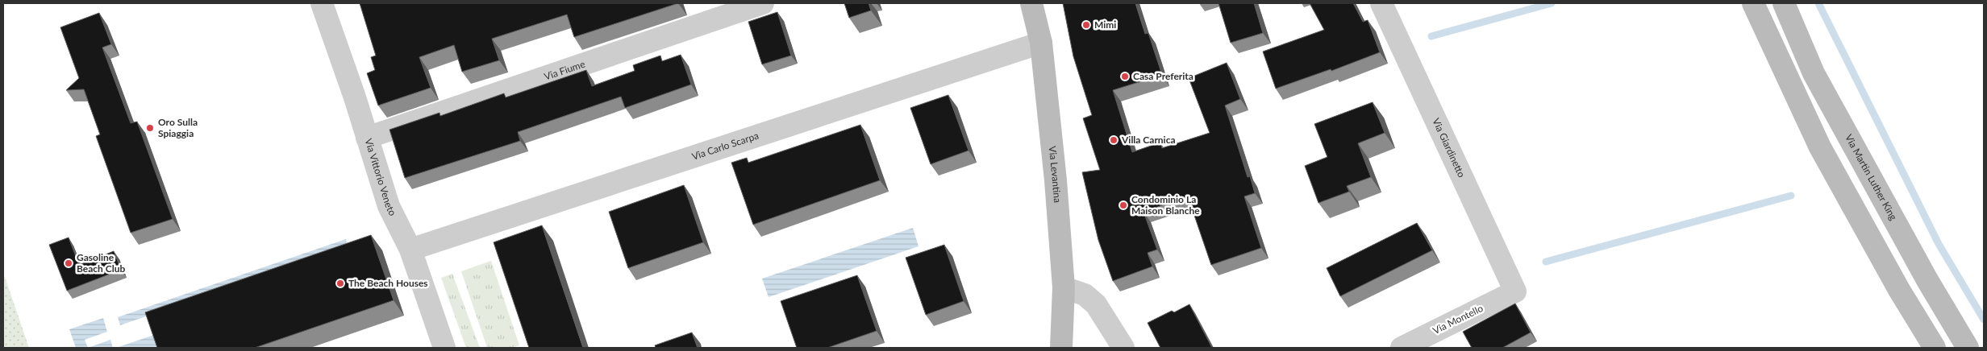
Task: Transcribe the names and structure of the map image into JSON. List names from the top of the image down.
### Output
{
  "streets": {
    "main road": ["Via Levantina", "Via Martin Luther King"],
    "street": [
      "Via Fiume",
      "Via Carlo Scarpa",
      "Via Giardinetto",
      "Via Vittorio Veneto",
      "Via Montello"
    ]
  },
  "crossings": [
    ["Via Fiume", "Via Vittorio Veneto"],
    ["Via Carlo Scarpa", "Via Levantina"],
    ["Via Carlo Scarpa", "Via Vittorio Veneto"],
    ["Via Giardinetto", "Via Montello"]
  ],
  "places": [
    "Mimi",
    "Casa Preferita",
    "Oro Sulla Spiaggia",
    "Villa Carnica",
    "Condominio La Maison Blanche",
    "Gasoline Beach Club",
    "The Beach Houses"
  ]
}
